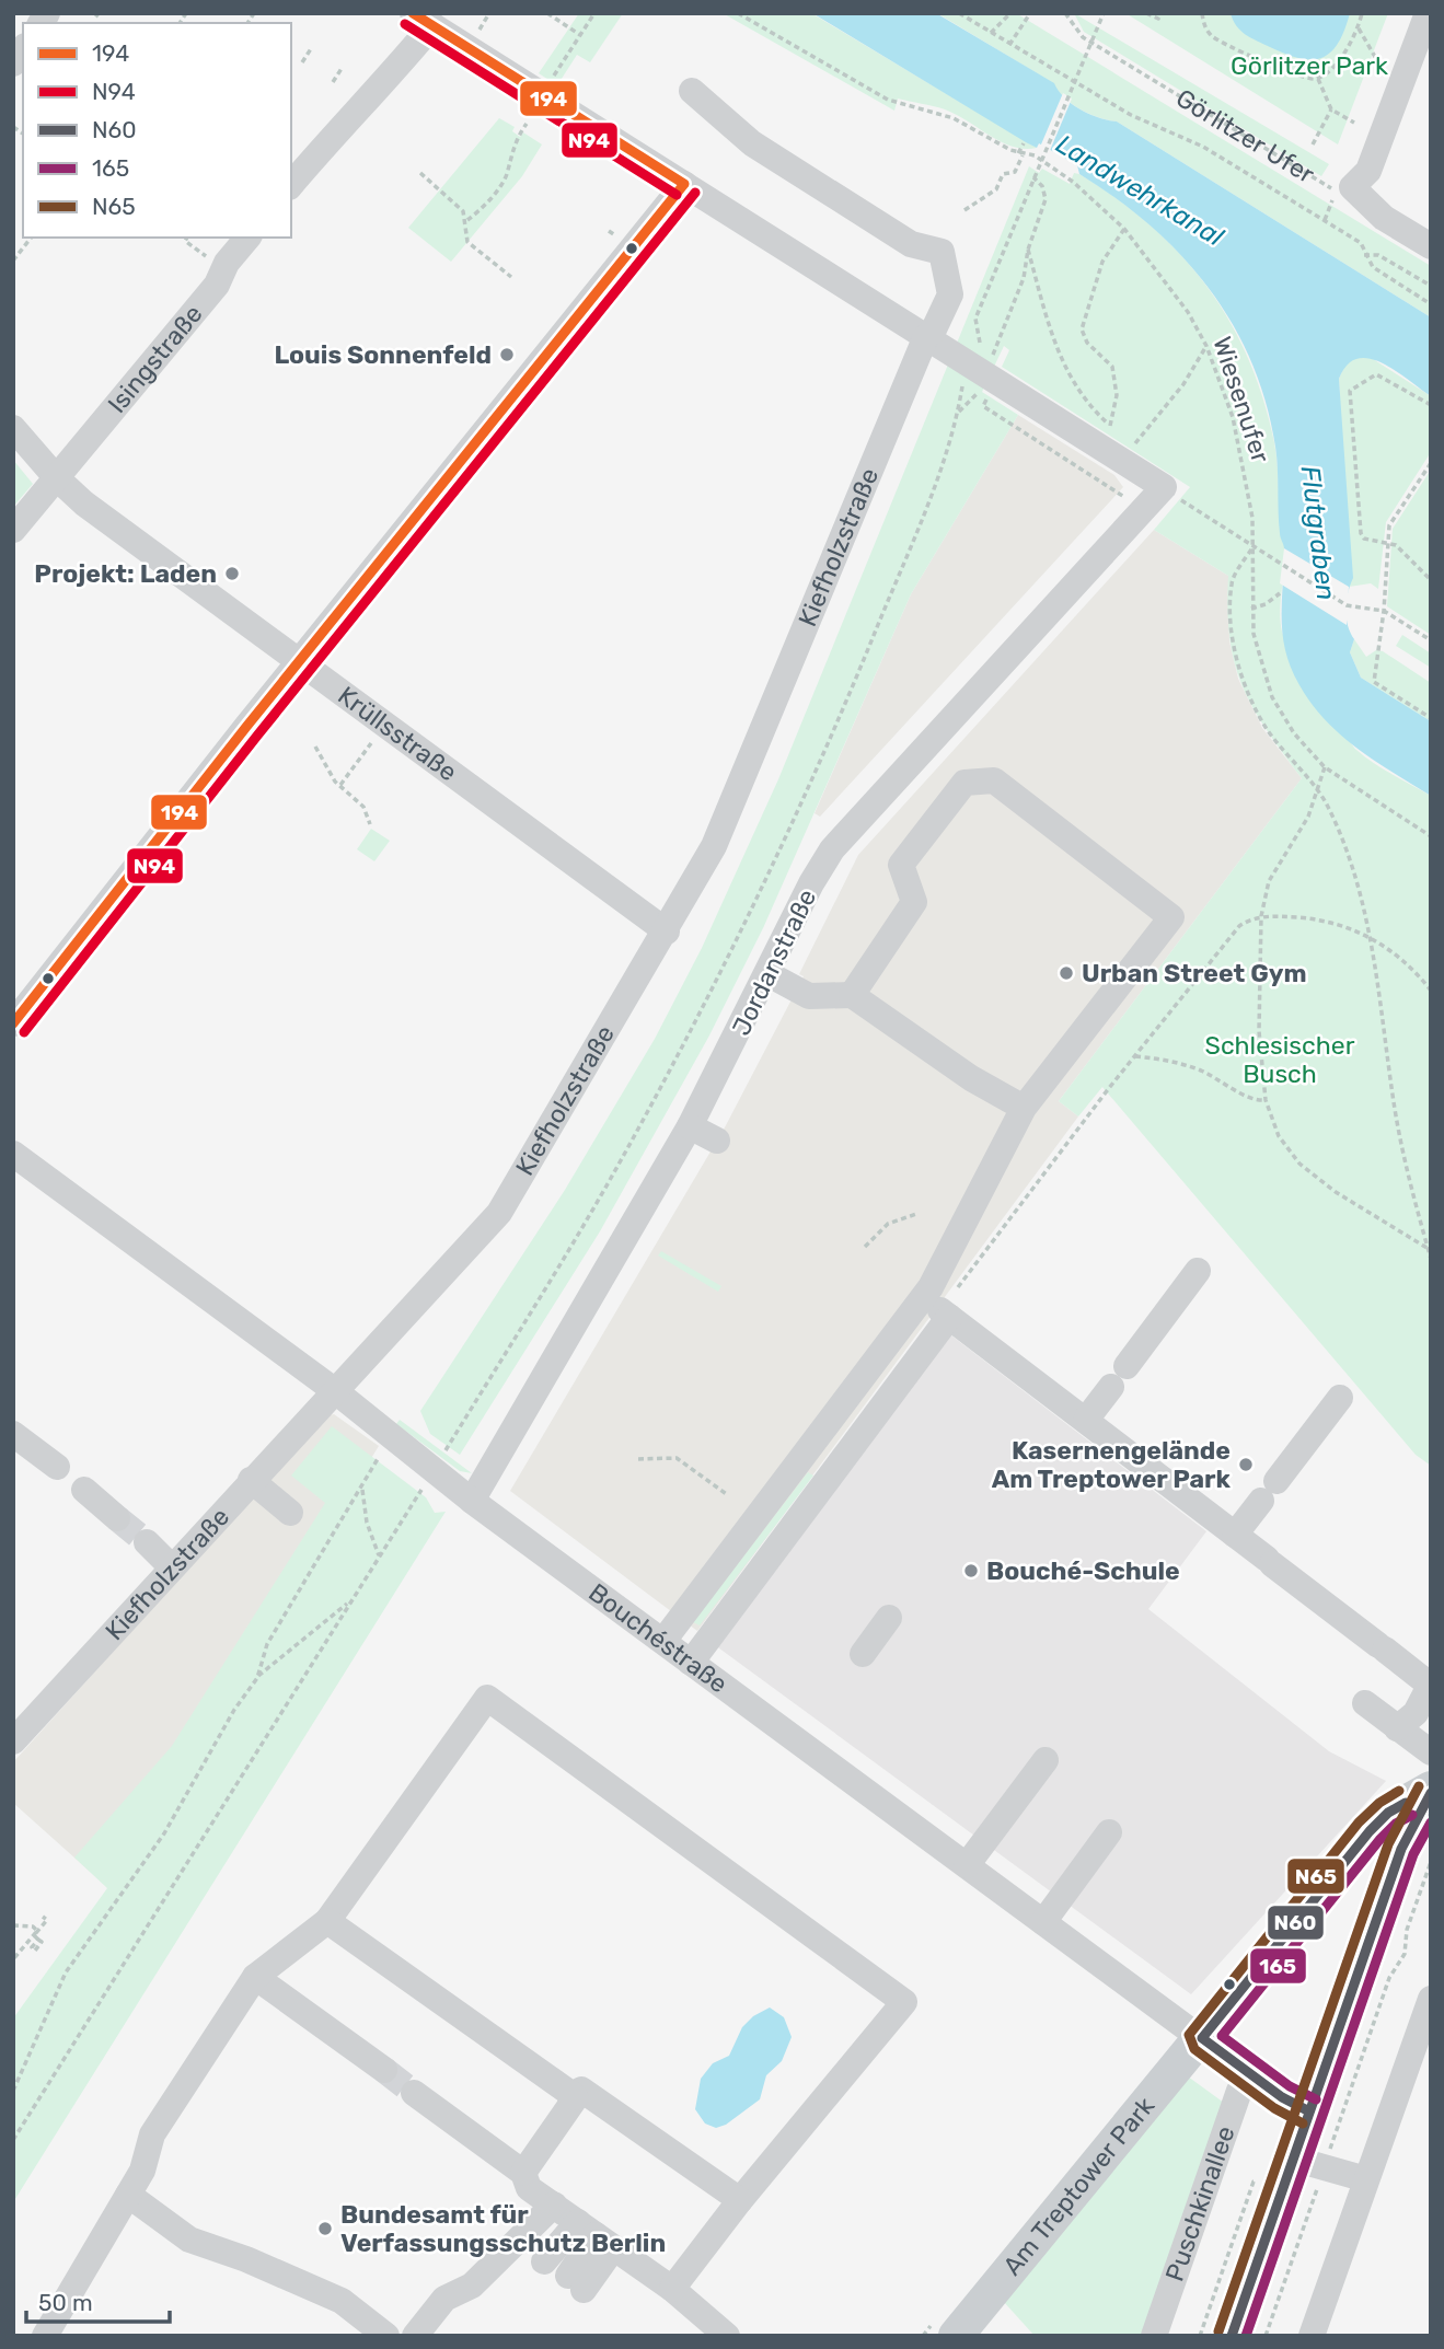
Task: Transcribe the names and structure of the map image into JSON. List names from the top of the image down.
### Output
{
  "streets": {
    "main road": ["Am Treptower Park"],
    "street": [
      "Isingstraße",
      "Kiefholzstraße",
      "Krüllsstraße",
      "Jordanstraße",
      "Bouchéstraße",
      "Puschkinallee"
    ],
    "path": ["Görlitzer Ufer", "Wiesenufer"]
  },
  "crossings": [
    ["Isingstraße", "Krüllsstraße"],
    ["Kiefholzstraße", "Krüllsstraße"],
    ["Kiefholzstraße", "Bouchéstraße"],
    ["Jordanstraße", "Bouchéstraße"],
    ["Bouchéstraße", "Am Treptower Park"],
    ["Bouchéstraße", "Puschkinallee"]
  ],
  "water": ["Landwehrkanal", "Flutgraben"],
  "parks": ["Görlitzer Park", "Schlesischer Busch"],
  "places": [
    "Louis Sonnenfeld",
    "Projekt: Laden",
    "Urban Street Gym",
    "Kasernengelände Am Treptower Park",
    "Bouché-Schule",
    "Bundesamt für Verfassungsschutz Berlin"
  ],
  "lines": [
    "transit line 194",
    "transit line N94",
    "transit line N65",
    "transit line N60",
    "transit line 165"
  ],
  "legend": [
    "194",
    "N94",
    "N60",
    "165",
    "N65"
  ],
  "scale_bar": "50 m"
}
